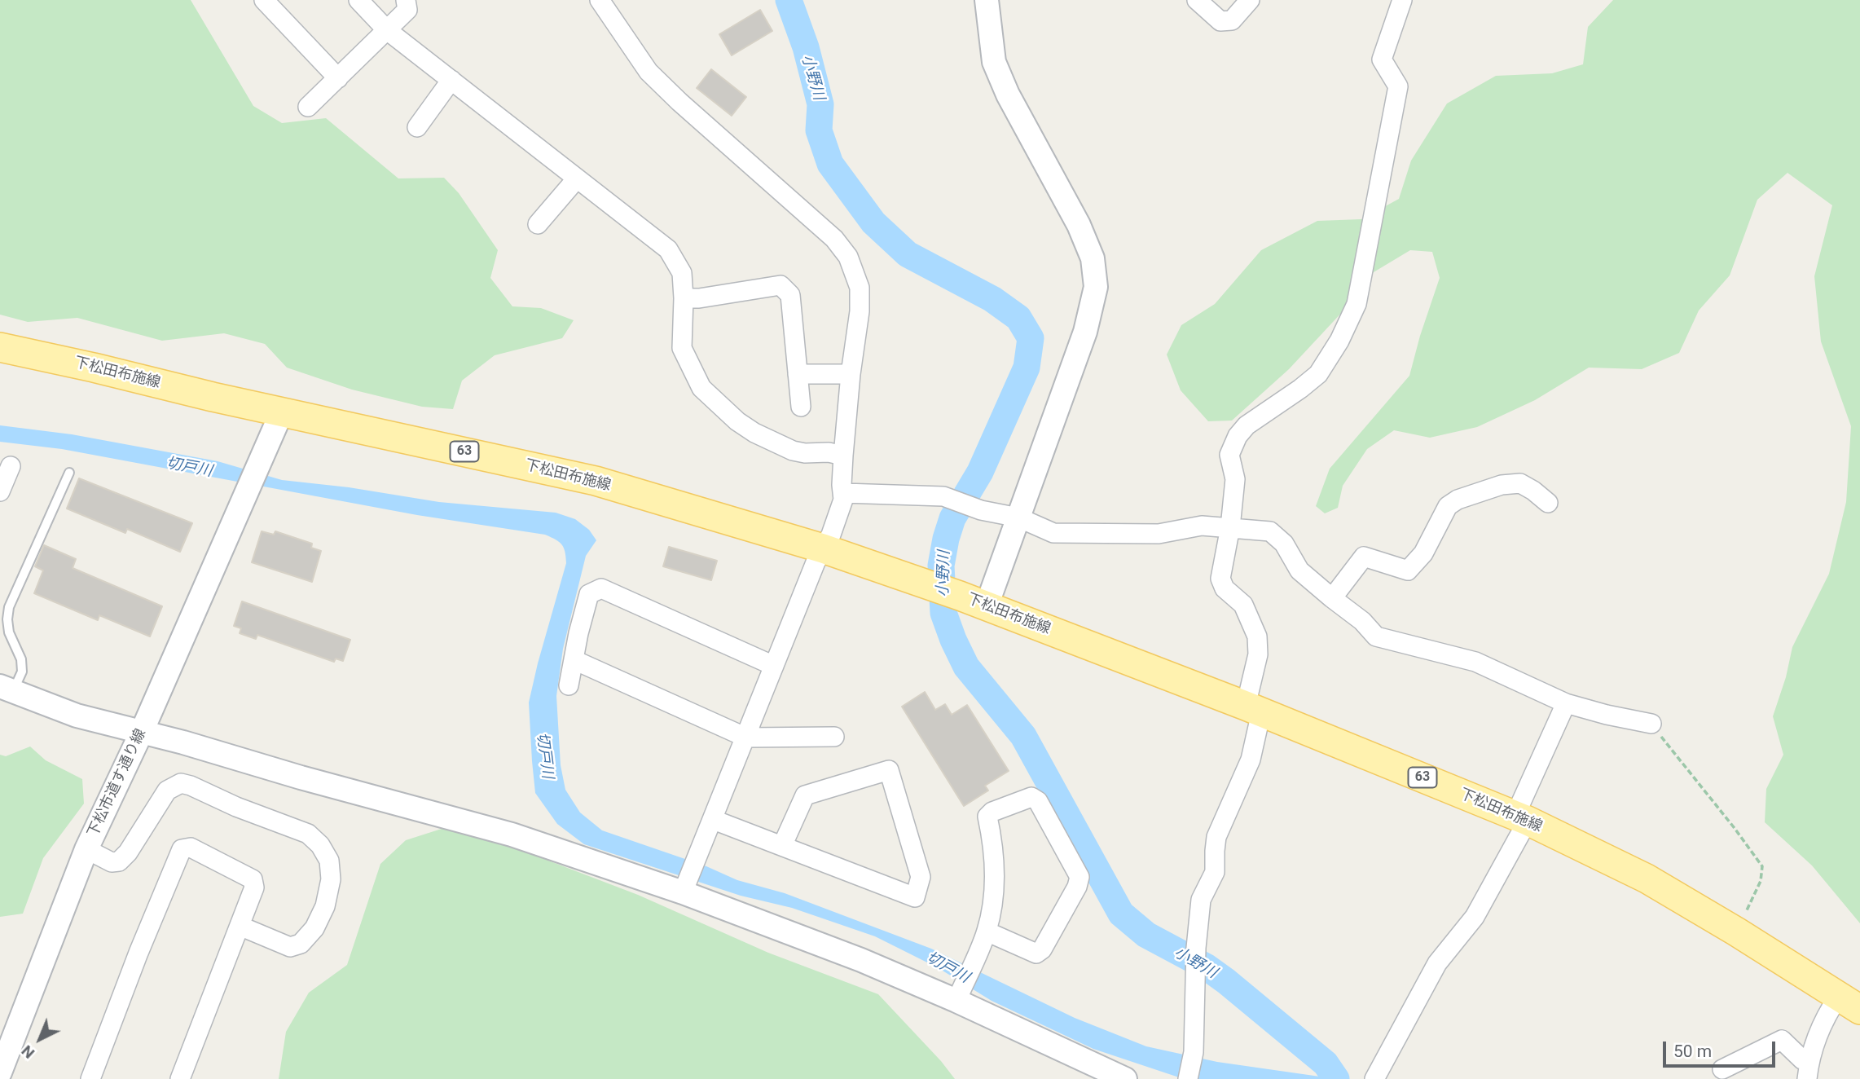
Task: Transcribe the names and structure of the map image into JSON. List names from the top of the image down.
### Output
{
  "streets": {
    "main road": ["下松田布施線", "63"],
    "street": ["下松市道す通り線"]
  },
  "crossings": [
    ["下松田布施線", "下松市道す通り線"]
  ],
  "water": ["小野川", "切戸川"],
  "scale_bar": "50 m",
  "north": "bottom left"
}
